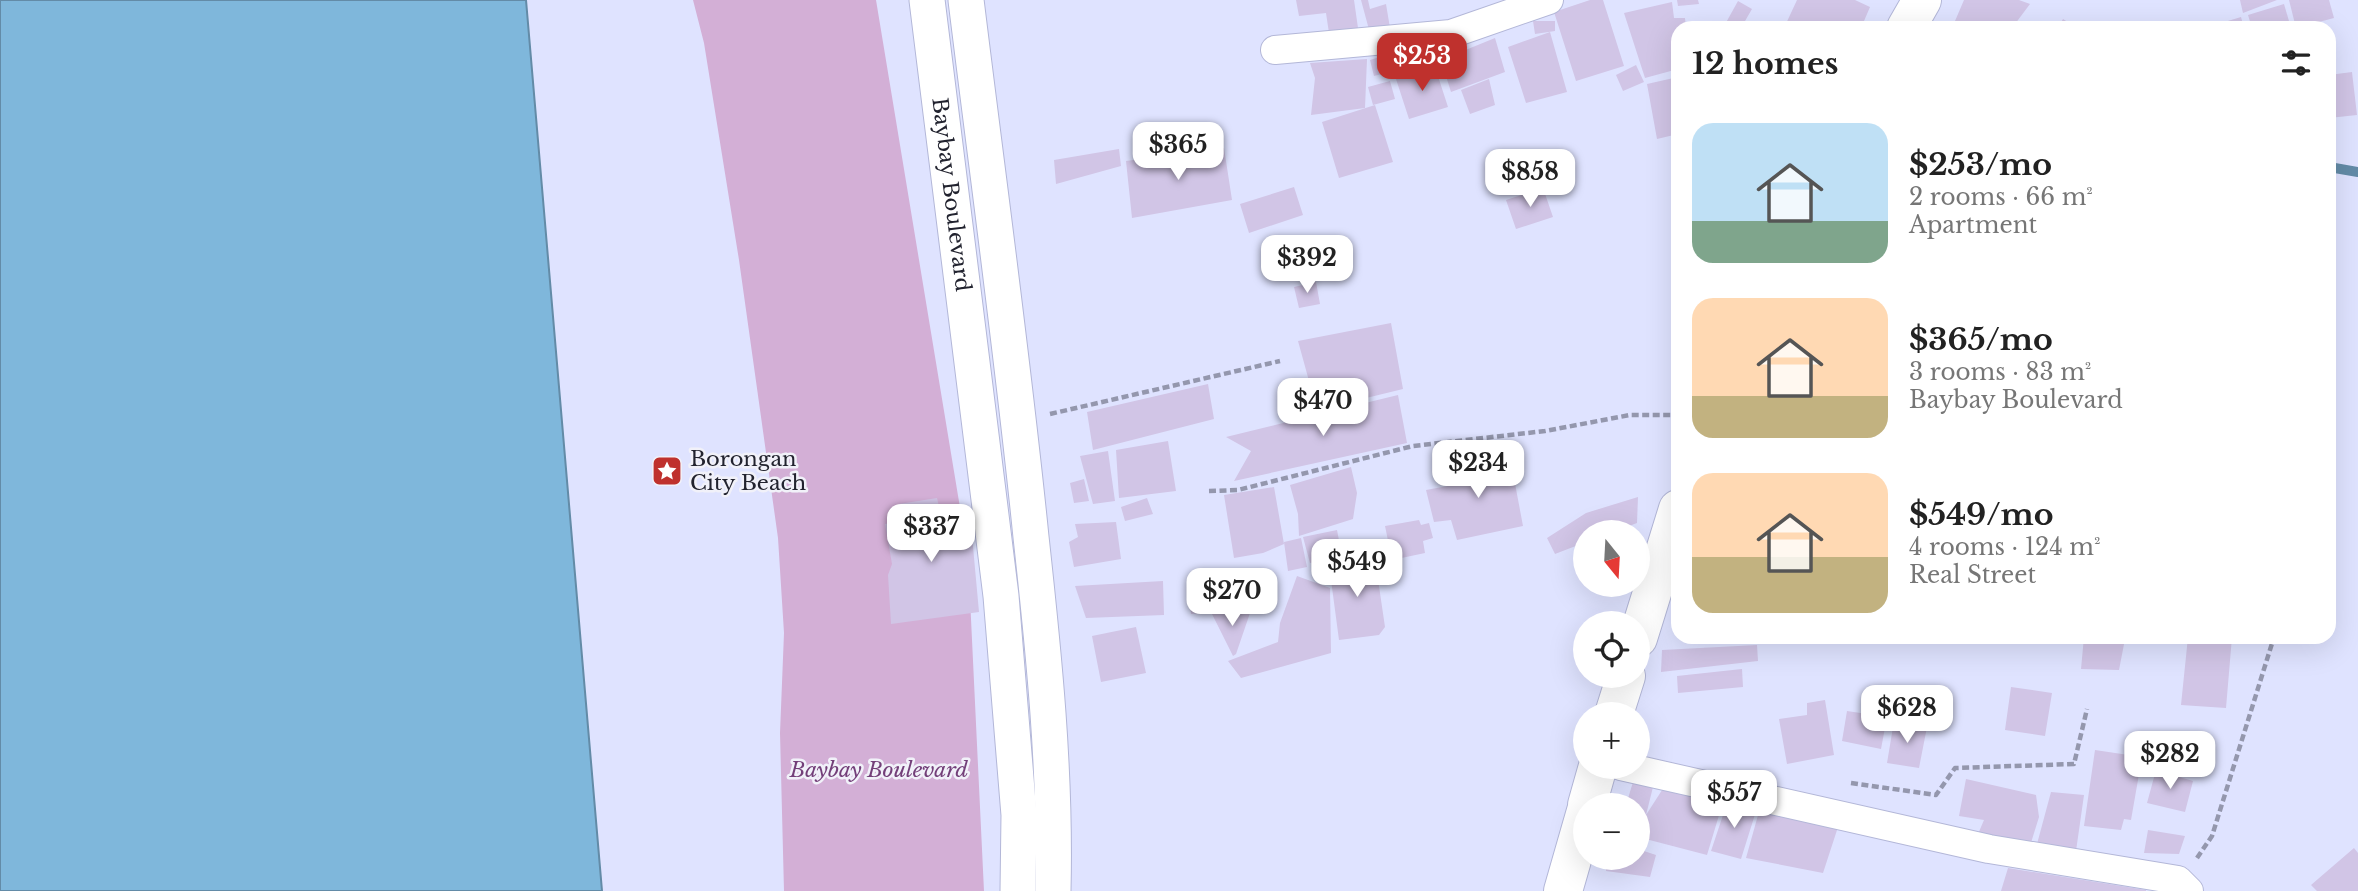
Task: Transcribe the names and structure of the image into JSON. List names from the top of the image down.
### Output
{
  "streets": {
    "street": ["Baybay Boulevard"]
  },
  "parks": ["Baybay Boulevard"],
  "places": {
    "place": ["Borongan City Beach"]
  },
  "north": "bottom",
  "page": {
    "heading": "12 homes",
    "price": [
      "$253",
      "$365",
      "$858",
      "$392",
      "$470",
      "$234",
      "$337",
      "$549",
      "$270",
      "$628",
      "$282",
      "$557"
    ],
    "list": [
      {
        "name": "$253/mo",
        "note": "2 rooms · 66 m² · Apartment"
      },
      {
        "name": "$365/mo",
        "note": "3 rooms · 83 m² · Baybay Boulevard"
      },
      {
        "name": "$549/mo",
        "note": "4 rooms · 124 m² · Real Street"
      }
    ],
    "map_buttons": ["+", "−"]
  }
}
